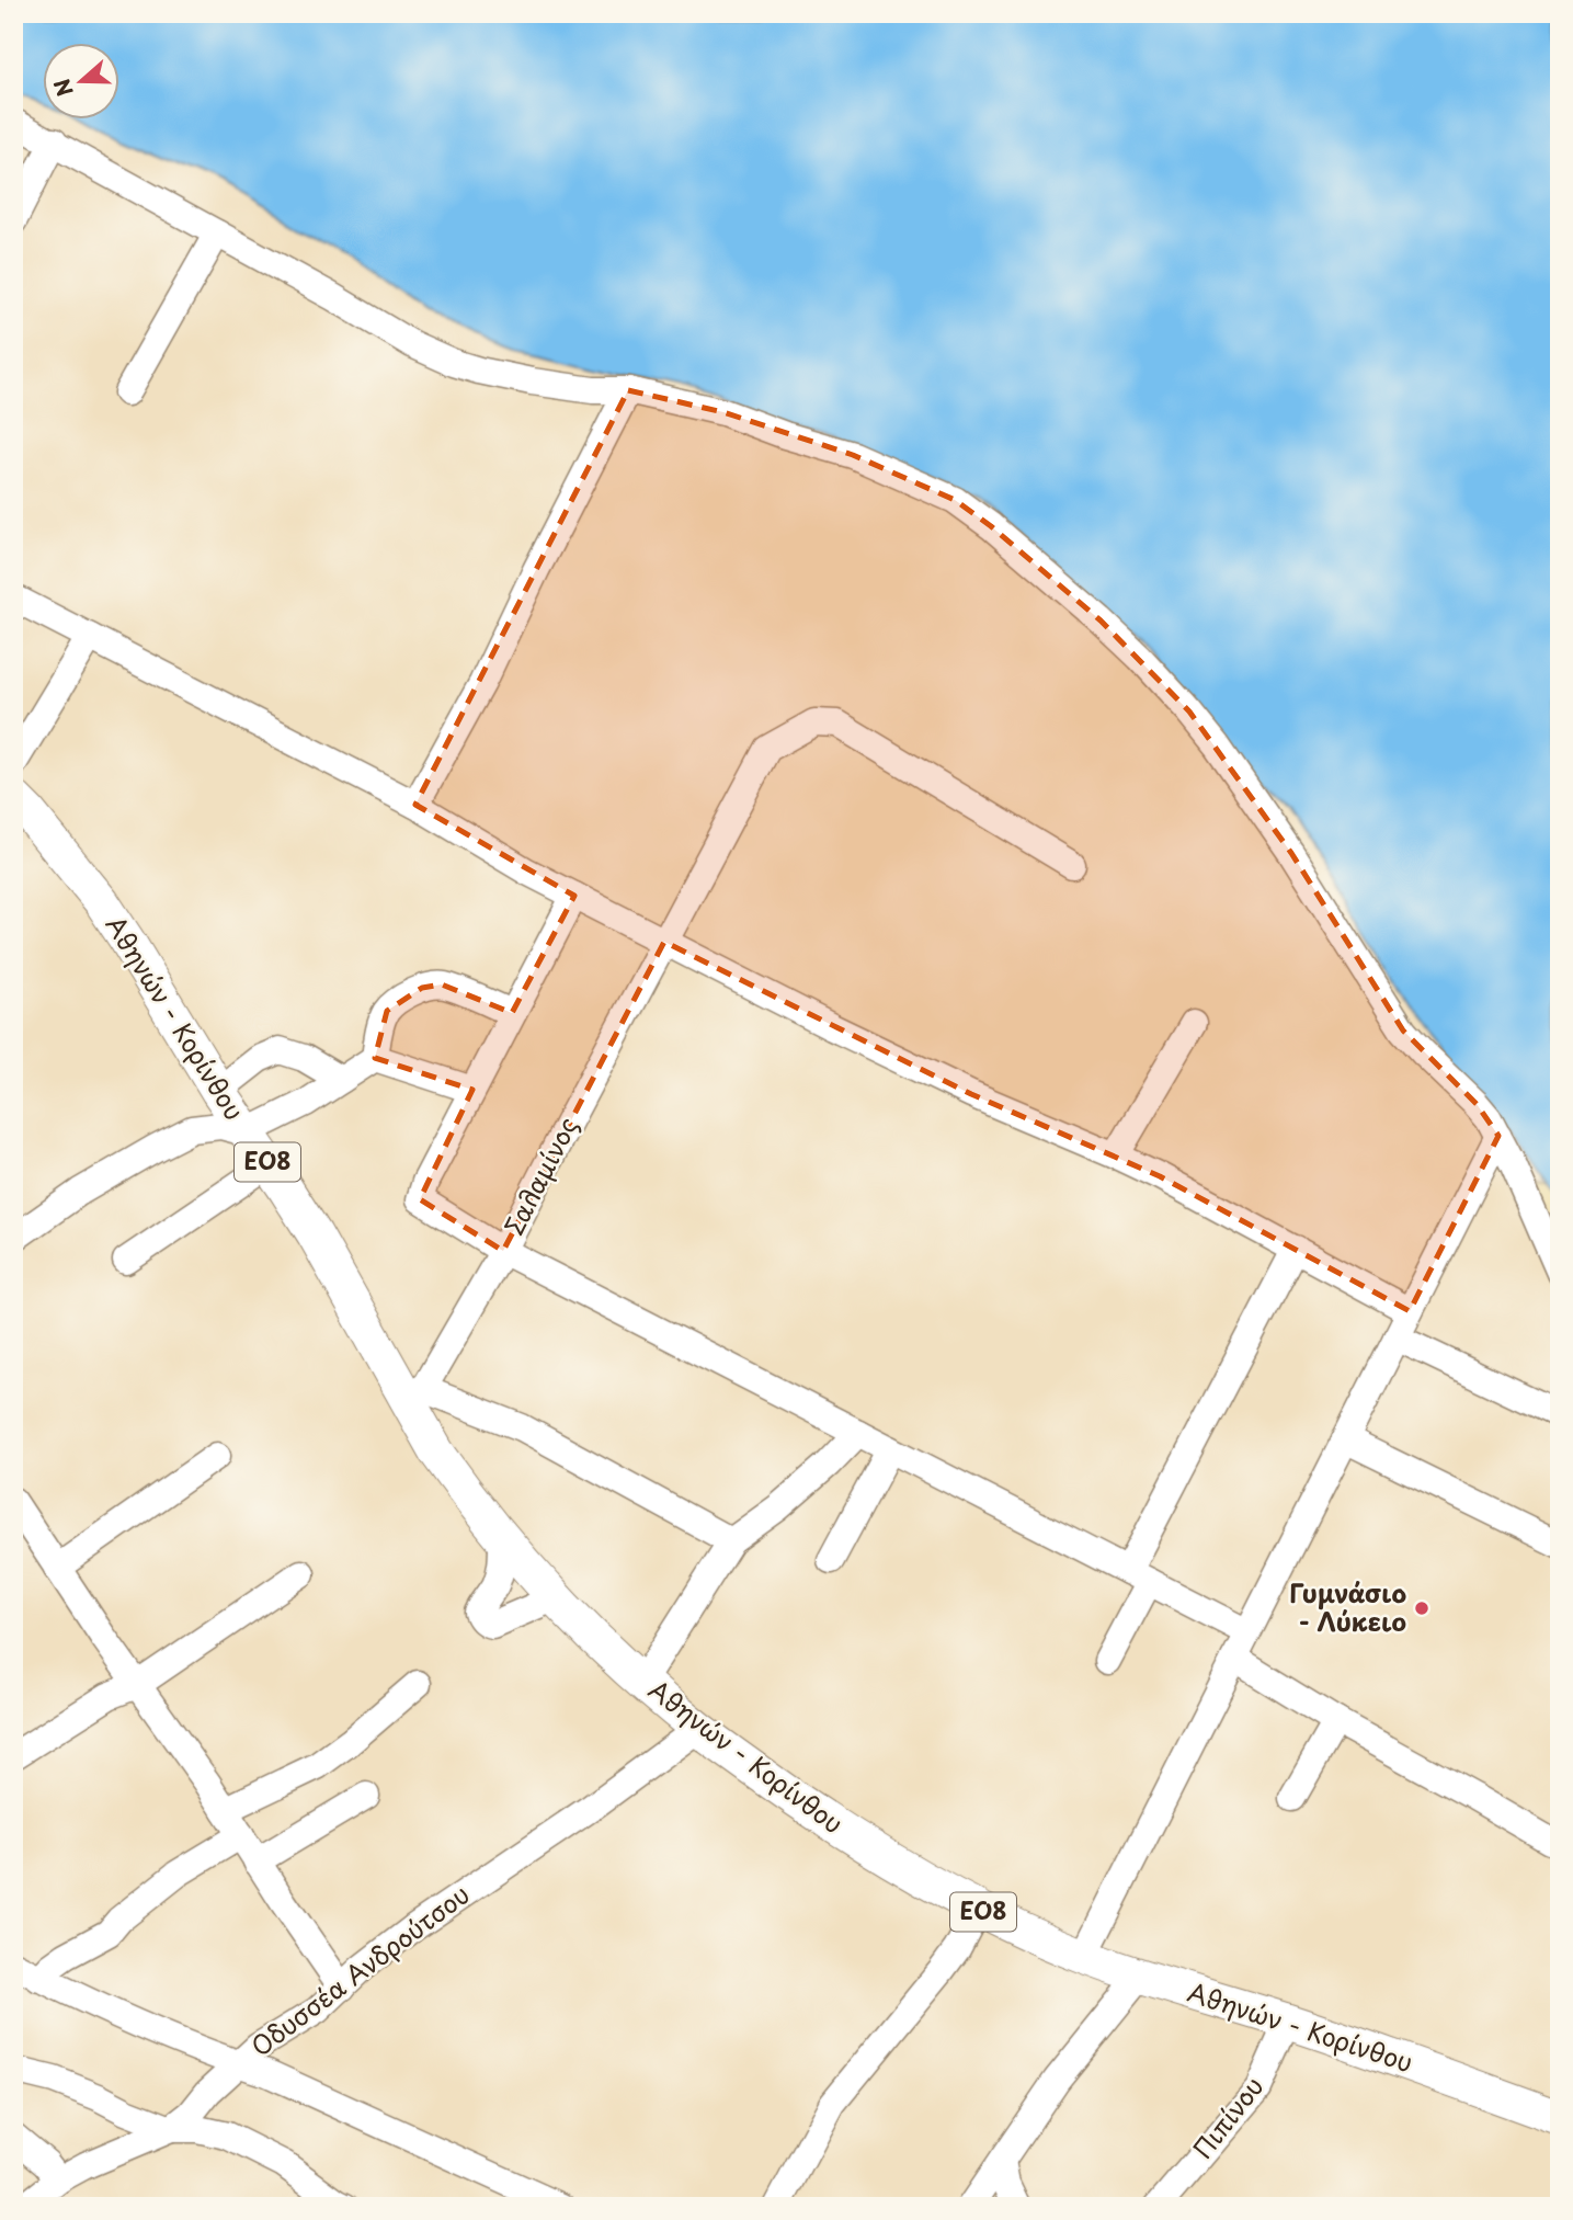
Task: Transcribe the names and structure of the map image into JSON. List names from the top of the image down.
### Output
{
  "streets": {
    "main road": ["Αθηνών - Κορίνθου", "ΕΟ8"],
    "street": ["Σαλαμίνος", "Οδυσσέα Ανδρούτσου", "Πιπίνου"]
  },
  "crossings": [
    ["Αθηνών - Κορίνθου", "Σαλαμίνος"],
    ["Αθηνών - Κορίνθου", "Οδυσσέα Ανδρούτσου"],
    ["Αθηνών - Κορίνθου", "Πιπίνου"]
  ],
  "places": ["Γυμνάσιο - Λύκειο"],
  "north": "left"
}
